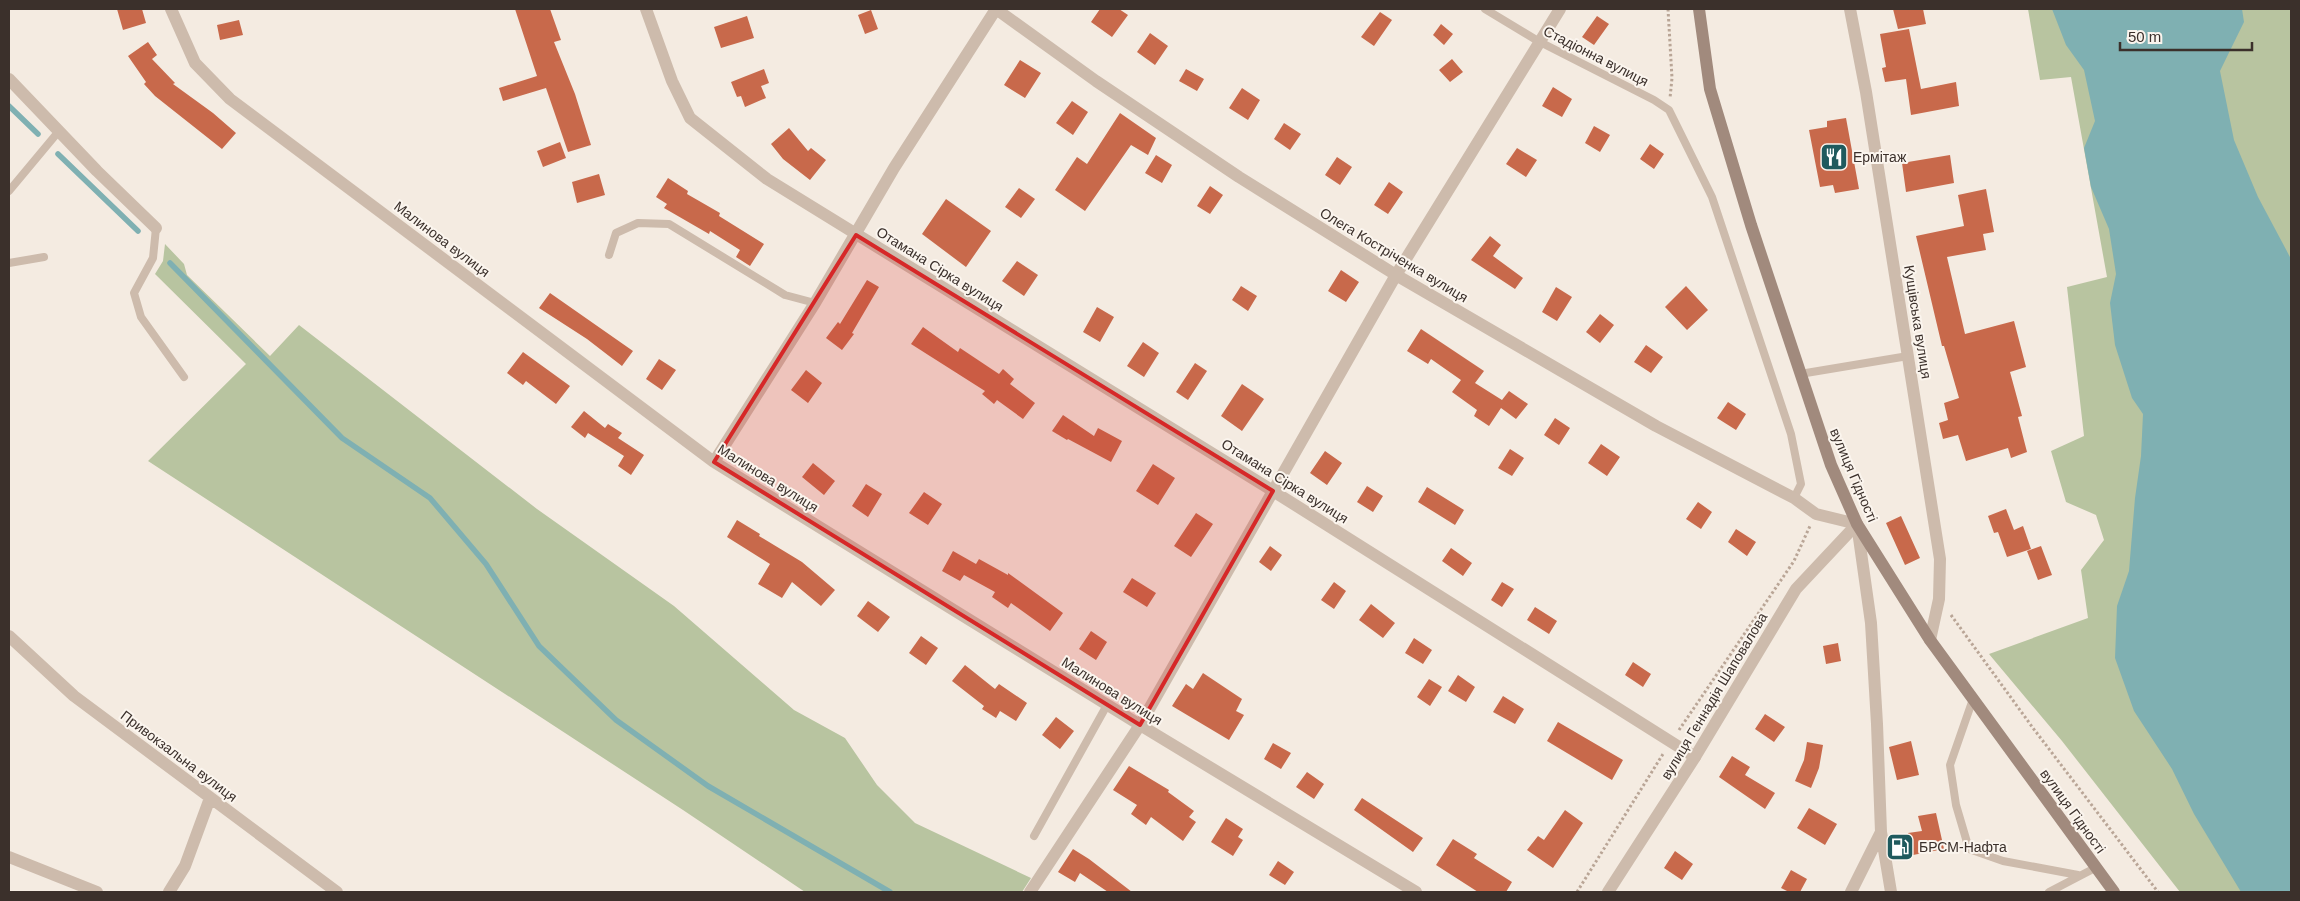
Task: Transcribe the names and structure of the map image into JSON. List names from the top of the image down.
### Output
{
  "streets": {
    "main road": ["вулиця Гідності"],
    "street": [
      "Малинова вулиця",
      "Олега Костріченка вулиця",
      "Отамана Сірка вулиця",
      "Кущівська вулиця",
      "вулиця Геннадія Шаповалова",
      "Привокзальна вулиця"
    ],
    "lane": ["Стадіонна вулиця"]
  },
  "crossings": [
    ["Отамана Сірка вулиця", "вулиця Геннадія Шаповалова"],
    ["Кущівська вулиця", "вулиця Гідності"],
    ["вулиця Гідності", "вулиця Геннадія Шаповалова"]
  ],
  "places": {
    "restaurant": ["Ермітаж"],
    "fuel station": ["БРСМ-Нафта"]
  },
  "scale_bar": "50 m"
}
